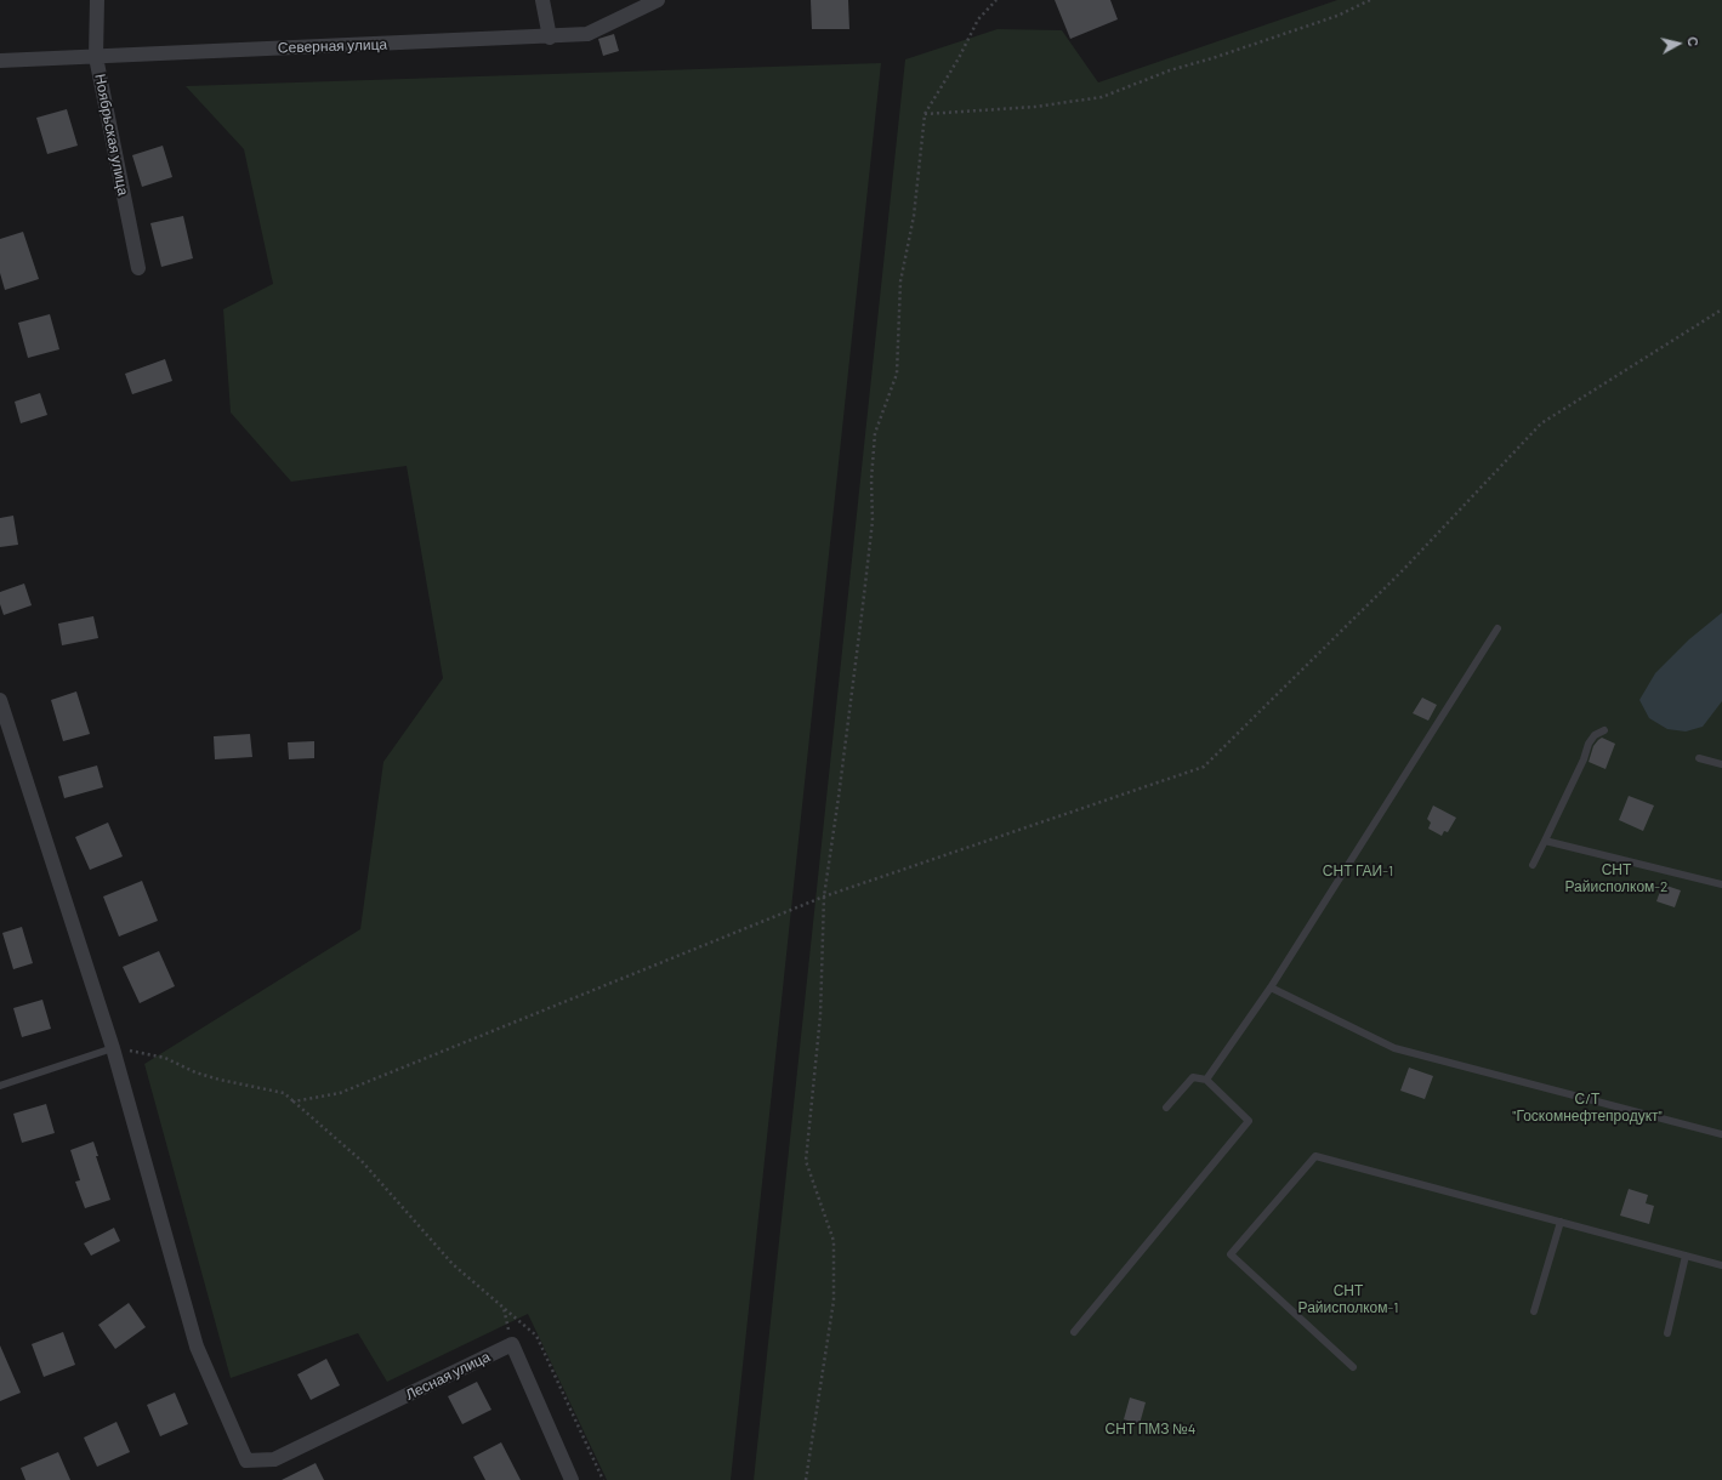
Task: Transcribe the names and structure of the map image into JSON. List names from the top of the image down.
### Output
{
  "streets": {
    "street": ["Северная улица", "Ноябрьская улица", "Лесная улица"]
  },
  "crossings": [
    ["Северная улица", "Ноябрьская улица"]
  ],
  "parks": [
    "СНТ Райисполком-2",
    "СНТ ГАИ-1",
    "С/Т \"Госкомнефтепродукт\"",
    "СНТ Райисполком-1",
    "СНТ ПМЗ №4"
  ],
  "north": "right"
}
